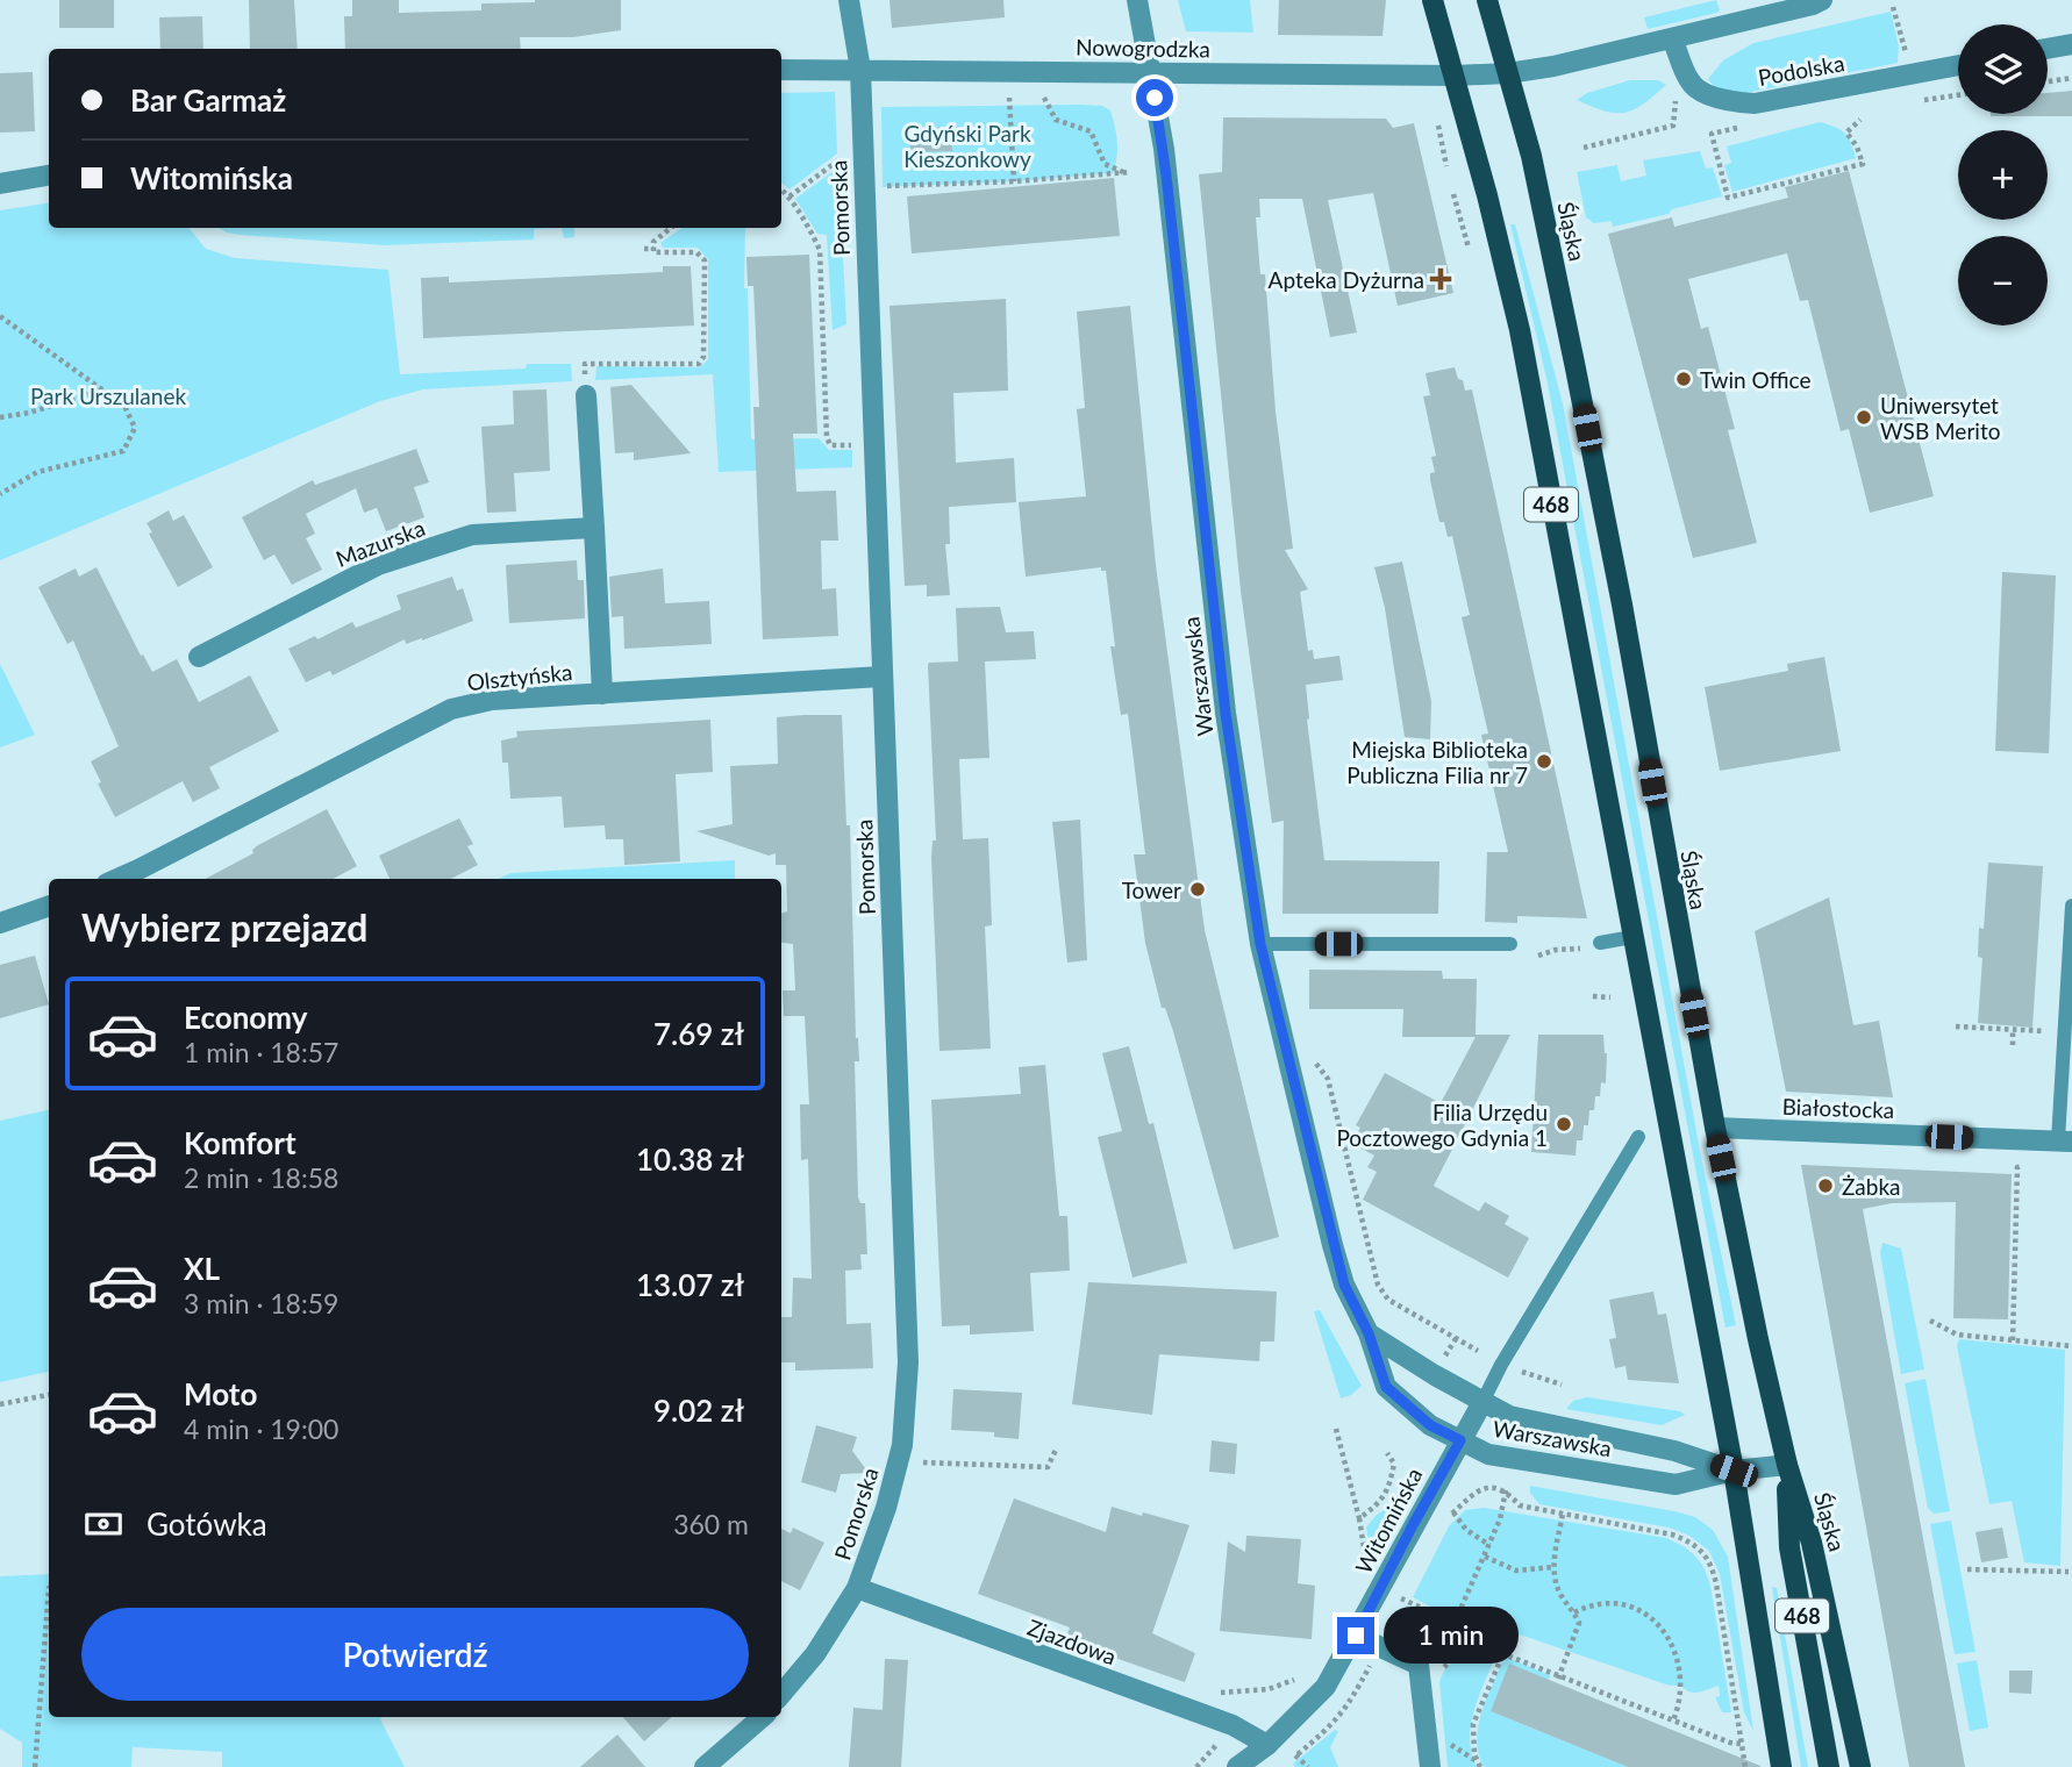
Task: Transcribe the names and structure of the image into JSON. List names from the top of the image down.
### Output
{
  "streets": {
    "main road": ["Śląska", "468"],
    "street": [
      "Nowogrodzka",
      "Podolska",
      "Pomorska",
      "Mazurska",
      "Olsztyńska",
      "Warszawska",
      "Białostocka",
      "Witomińska",
      "Zjazdowa"
    ]
  },
  "crossings": [
    ["Nowogrodzka", "Pomorska"],
    ["Nowogrodzka", "Śląska"],
    ["Nowogrodzka", "468"],
    ["Nowogrodzka", "Warszawska"],
    ["Pomorska", "Olsztyńska"],
    ["Pomorska", "Zjazdowa"],
    ["Śląska", "468"],
    ["Śląska", "Warszawska"],
    ["Śląska", "Białostocka"],
    ["468", "Warszawska"],
    ["Warszawska", "Witomińska"],
    ["Witomińska", "Zjazdowa"]
  ],
  "parks": ["Gdyński Park Kieszonkowy", "Park Urszulanek"],
  "places": {
    "health": ["Apteka Dyżurna"],
    "other": [
      "Twin Office",
      "Uniwersytet WSB Merito",
      "Miejska Biblioteka Publiczna Filia nr 7",
      "Tower",
      "Filia Urzędu Pocztowego Gdynia 1",
      "Żabka"
    ]
  },
  "page": {
    "map_buttons": ["+", "−"],
    "banner": ["Bar Garmaż", "Witomińska"],
    "heading": "Wybierz przejazd",
    "list": [
      {
        "name": "Economy",
        "note": "1 min · 18:57",
        "value": "7.69 zł"
      },
      {
        "name": "Komfort",
        "note": "2 min · 18:58",
        "value": "10.38 zł"
      },
      {
        "name": "XL",
        "note": "3 min · 18:59",
        "value": "13.07 zł"
      },
      {
        "name": "Moto",
        "note": "4 min · 19:00",
        "value": "9.02 zł"
      }
    ],
    "pay": ["Gotówka", "360 m"],
    "buttons": "Potwierdź",
    "bubble": "1 min"
  }
}
